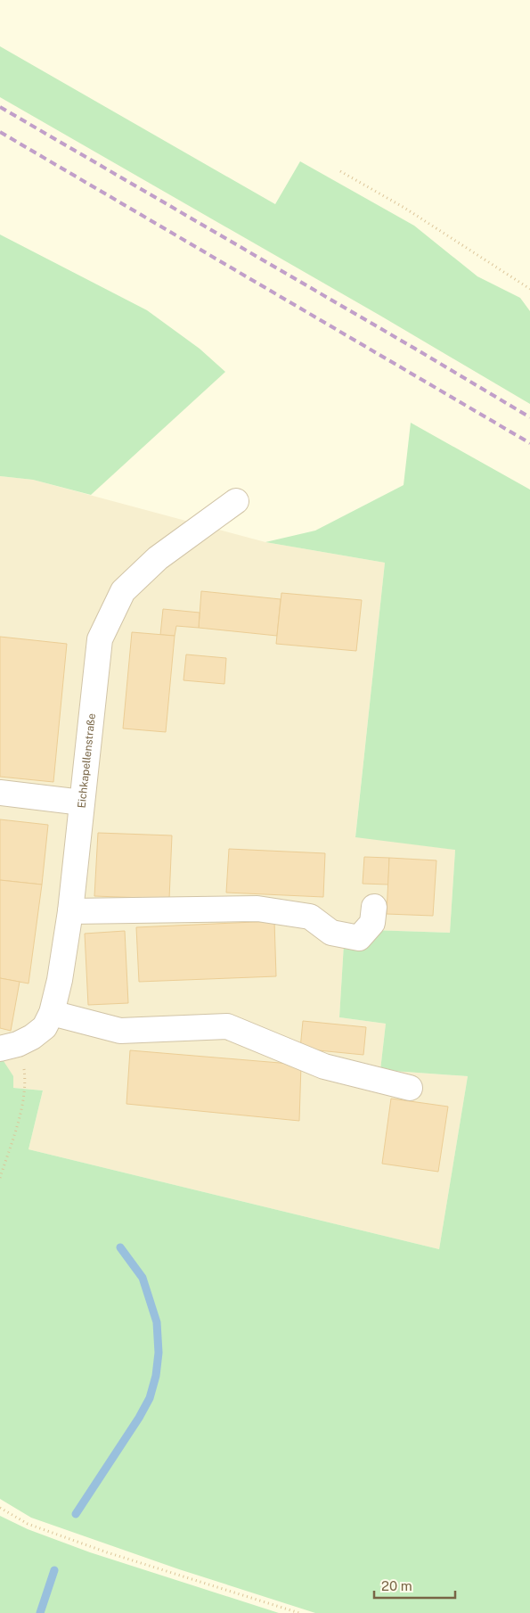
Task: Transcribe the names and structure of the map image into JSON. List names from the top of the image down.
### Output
{
  "streets": {
    "street": ["Eichkapellenstraße"]
  },
  "scale_bar": "20 m"
}
